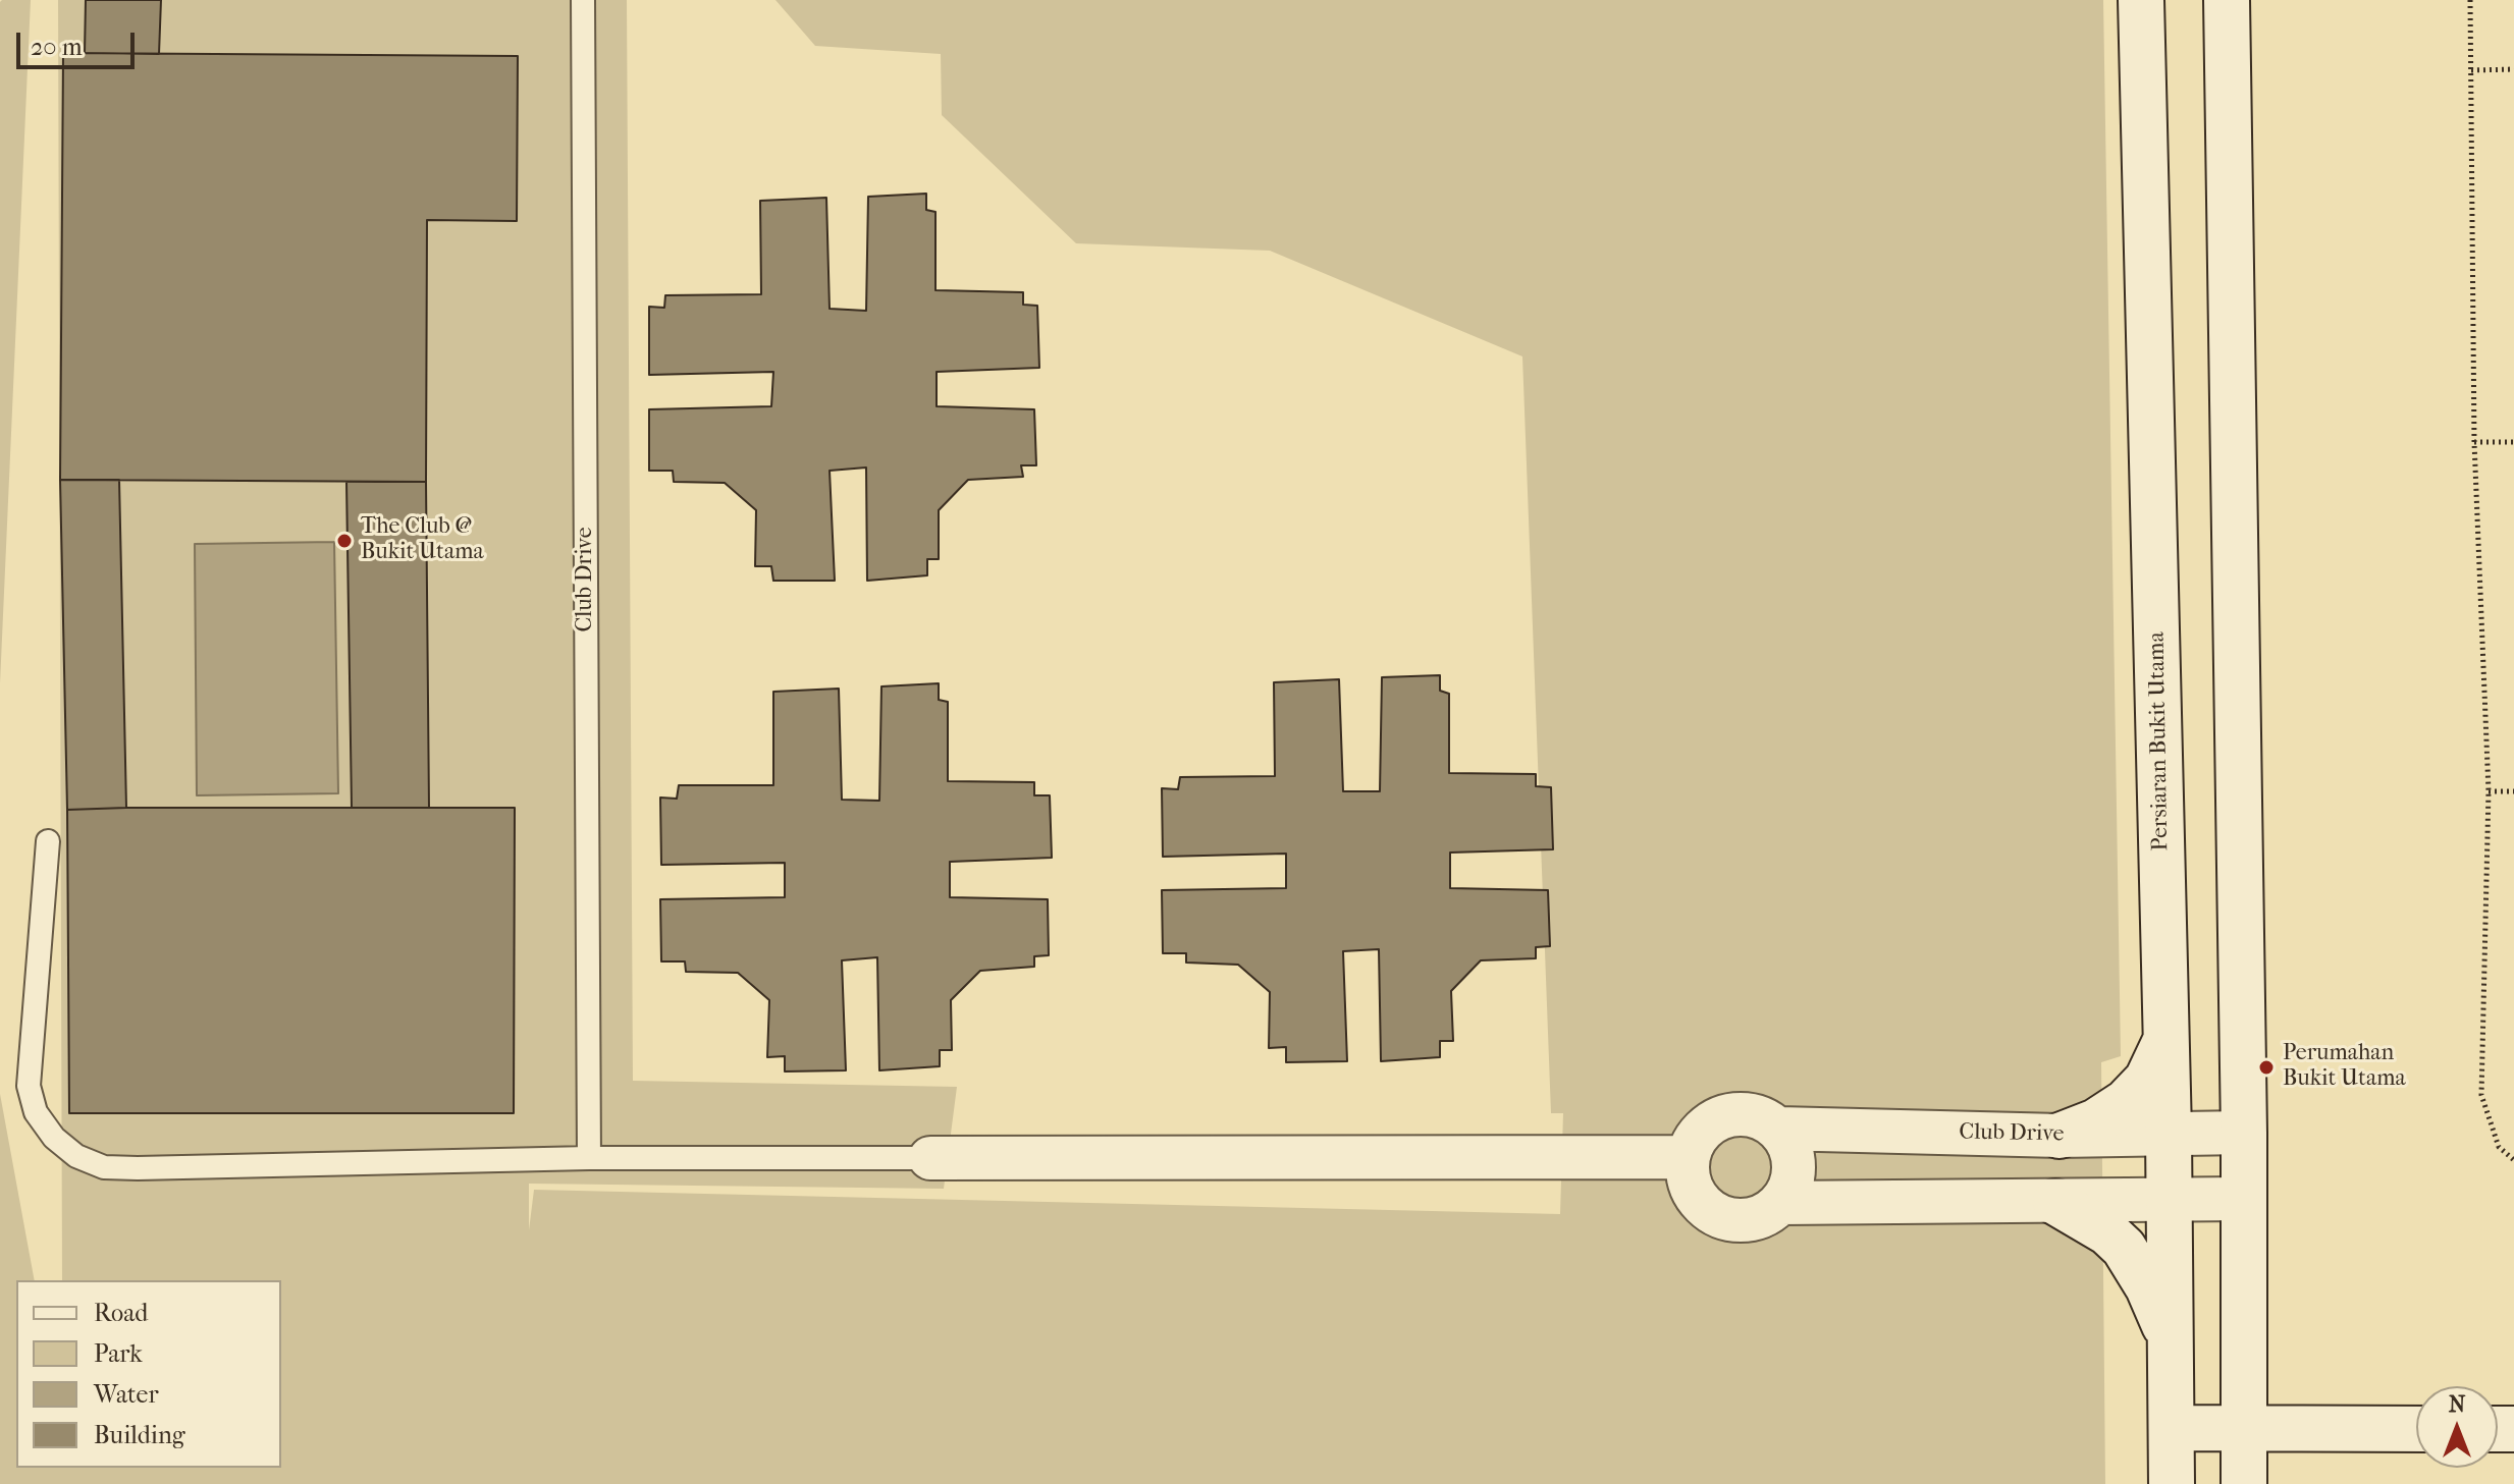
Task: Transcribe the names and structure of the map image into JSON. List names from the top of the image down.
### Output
{
  "streets": {
    "street": ["Club Drive", "Persiaran Bukit Utama"]
  },
  "crossings": [
    ["Club Drive", "Persiaran Bukit Utama"]
  ],
  "places": ["The Club @ Bukit Utama", "Perumahan Bukit Utama"],
  "legend": [
    "Road",
    "Park",
    "Water",
    "Building"
  ],
  "scale_bar": "20 m",
  "north": "top"
}
